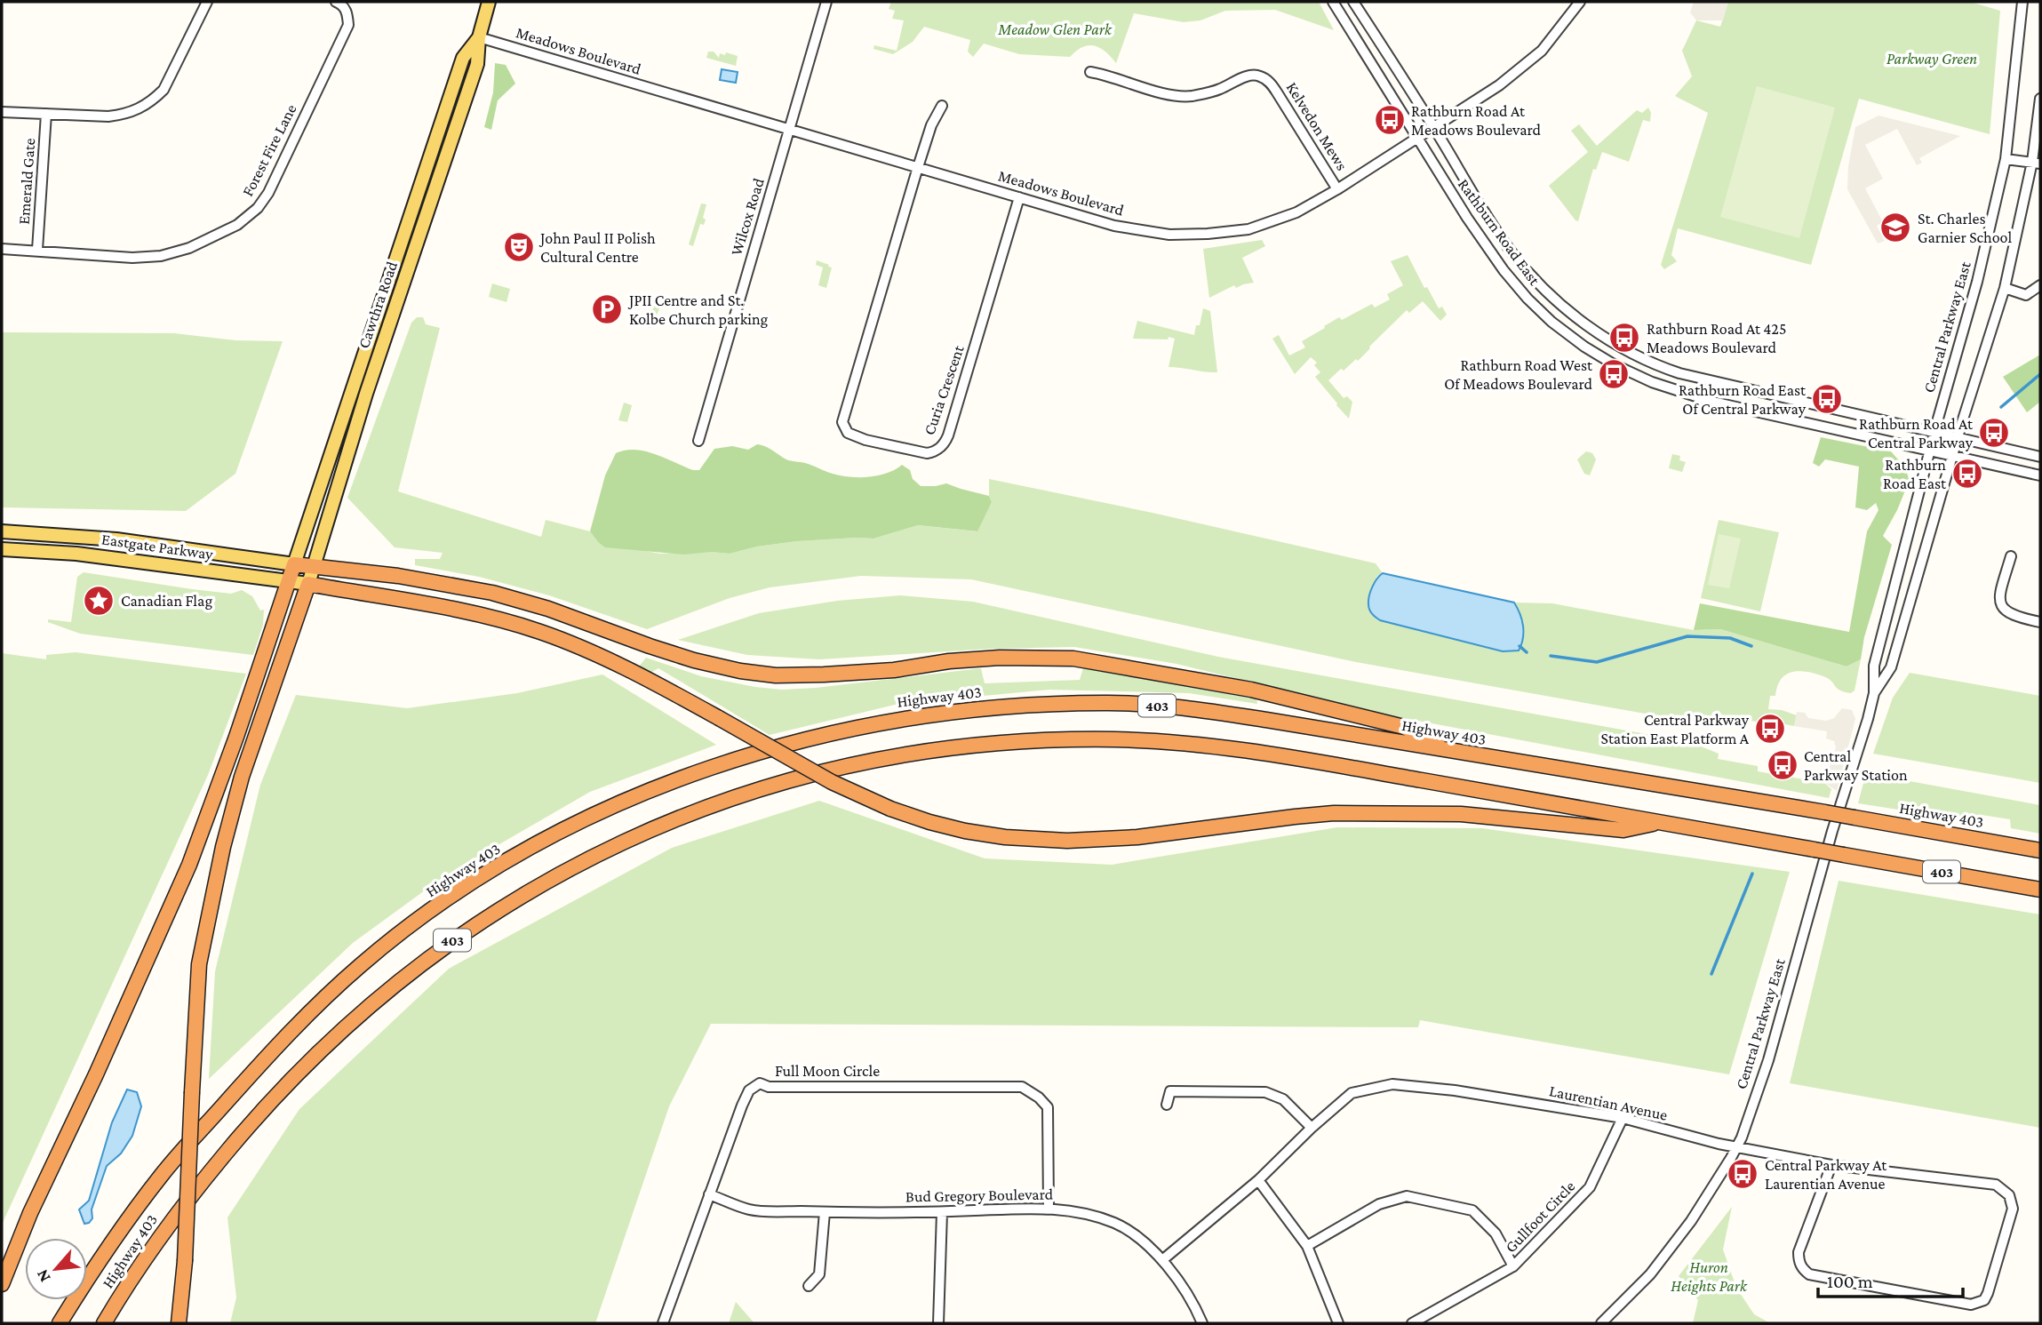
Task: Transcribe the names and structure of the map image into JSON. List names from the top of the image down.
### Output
{
  "streets": {
    "highway": ["Highway 403", "403"],
    "main road": ["Cawthra Road", "Eastgate Parkway"],
    "street": [
      "Meadows Boulevard",
      "Kelvedon Mews",
      "Forest Fire Lane",
      "Emerald Gate",
      "Wilcox Road",
      "Rathburn Road East",
      "Central Parkway East",
      "Curia Crescent",
      "Full Moon Circle",
      "Laurentian Avenue",
      "Bud Gregory Boulevard",
      "Gullfoot Circle"
    ]
  },
  "crossings": [
    ["Meadows Boulevard", "Kelvedon Mews"],
    ["Meadows Boulevard", "Wilcox Road"],
    ["Meadows Boulevard", "Rathburn Road East"],
    ["Meadows Boulevard", "Cawthra Road"],
    ["Meadows Boulevard", "Curia Crescent"],
    ["Forest Fire Lane", "Emerald Gate"],
    ["Rathburn Road East", "Central Parkway East"],
    ["Cawthra Road", "Eastgate Parkway"],
    ["Central Parkway East", "Laurentian Avenue"],
    ["Full Moon Circle", "Bud Gregory Boulevard"],
    ["Laurentian Avenue", "Bud Gregory Boulevard"],
    ["Laurentian Avenue", "Gullfoot Circle"]
  ],
  "parks": ["Meadow Glen Park", "Parkway Green", "Huron Heights Park"],
  "places": {
    "bus stop": [
      "Rathburn Road At Meadows Boulevard",
      "Rathburn Road At 425 Meadows Boulevard",
      "Rathburn Road West Of Meadows Boulevard",
      "Rathburn Road East Of Central Parkway",
      "Rathburn Road At Central Parkway",
      "Rathburn Road East",
      "Central Parkway Station East Platform A",
      "Central Parkway Station",
      "Central Parkway At Laurentian Avenue"
    ],
    "school or university": ["St. Charles Garnier School"],
    "theatre": ["John Paul II Polish Cultural Centre"],
    "parking": ["JPII Centre and St. Kolbe Church parking"],
    "place": ["Canadian Flag"]
  },
  "scale_bar": "100 m",
  "north": "bottom left"
}
